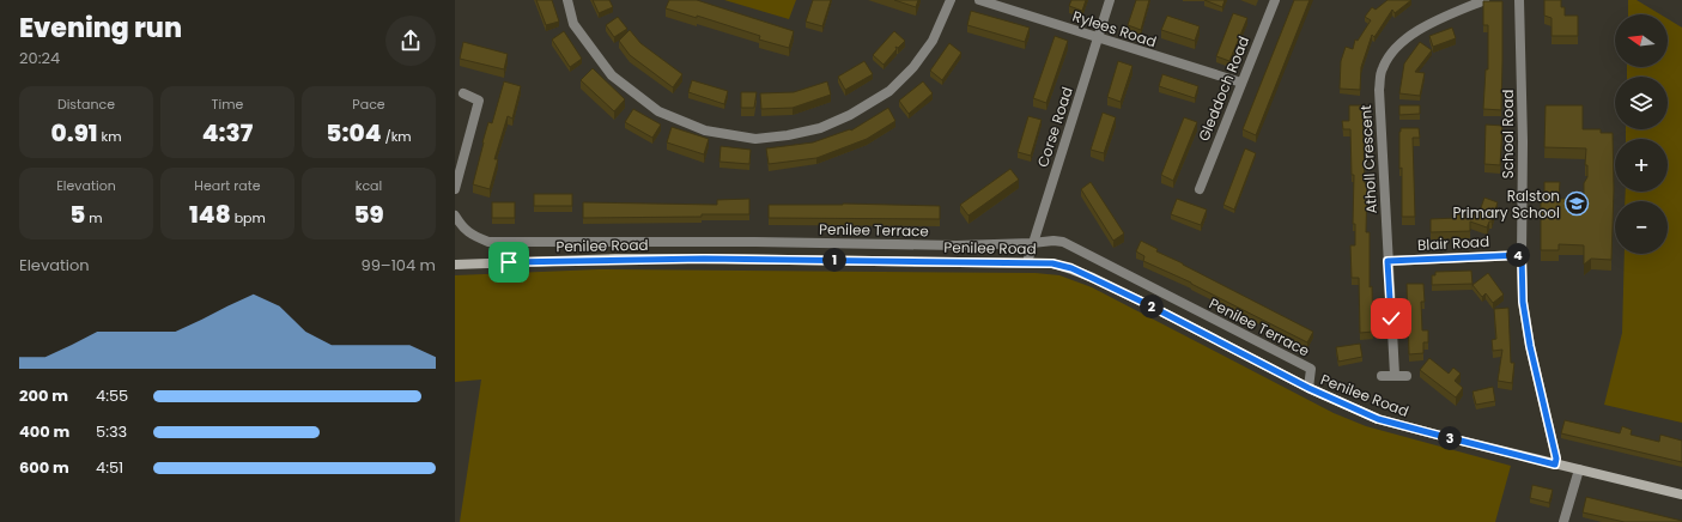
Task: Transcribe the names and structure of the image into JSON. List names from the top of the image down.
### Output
{
  "streets": {
    "street": [
      "Rylees Road",
      "Gleddoch Road",
      "Corse Road",
      "School Road",
      "Atholl Crescent",
      "Penilee Terrace",
      "Blair Road",
      "Penilee Road"
    ]
  },
  "crossings": [
    ["Rylees Road", "Gleddoch Road"],
    ["Rylees Road", "Corse Road"],
    ["Corse Road", "Penilee Terrace"],
    ["Corse Road", "Penilee Road"],
    ["School Road", "Blair Road"],
    ["School Road", "Penilee Road"],
    ["Atholl Crescent", "Blair Road"],
    ["Penilee Terrace", "Penilee Road"]
  ],
  "places": {
    "school or university": ["Ralston Primary School"]
  },
  "north": "left",
  "page": {
    "heading": ["Evening run", "20:24"],
    "map_buttons": ["+", "−"],
    "stats": [
      ["Distance", "0.91 km"],
      ["Time", "4:37"],
      ["Pace", "5:04 /km"],
      ["Elevation", "5 m"],
      ["Heart rate", "148 bpm"],
      ["kcal", "59"]
    ],
    "pins": [
      "4",
      "1",
      "2",
      "3"
    ],
    "chart": ["Elevation", "99–104 m"],
    "list": [
      {
        "name": "200 m",
        "note": "4:55"
      },
      {
        "name": "400 m",
        "note": "5:33"
      },
      {
        "name": "600 m",
        "note": "4:51"
      }
    ]
  }
}
